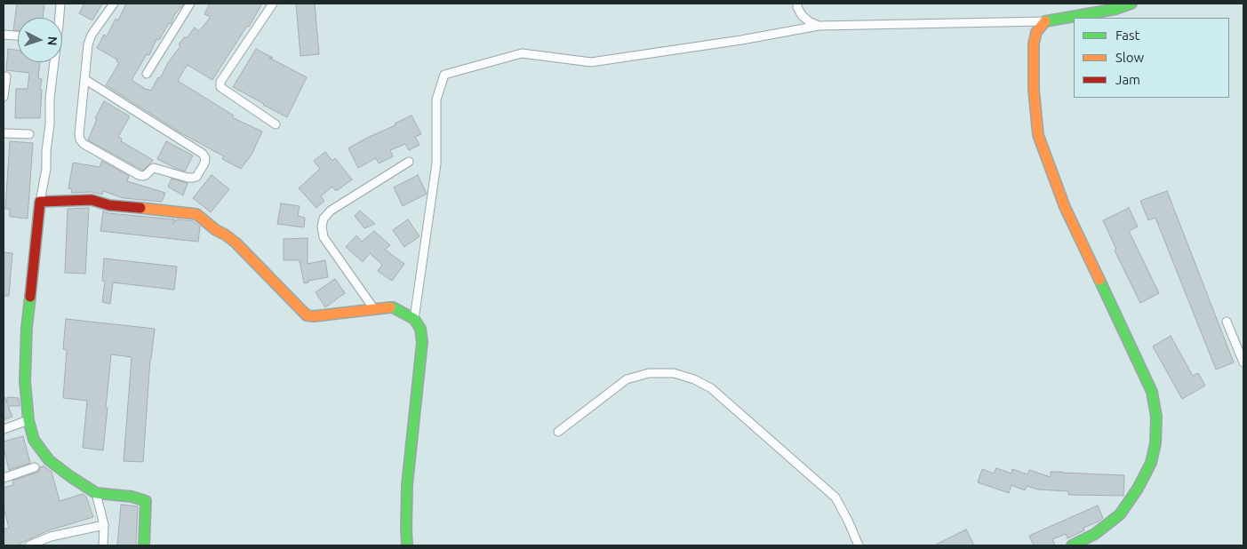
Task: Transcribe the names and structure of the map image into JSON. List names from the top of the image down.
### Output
{
  "legend": ["Fast", "Slow", "Jam"],
  "north": "right"
}
